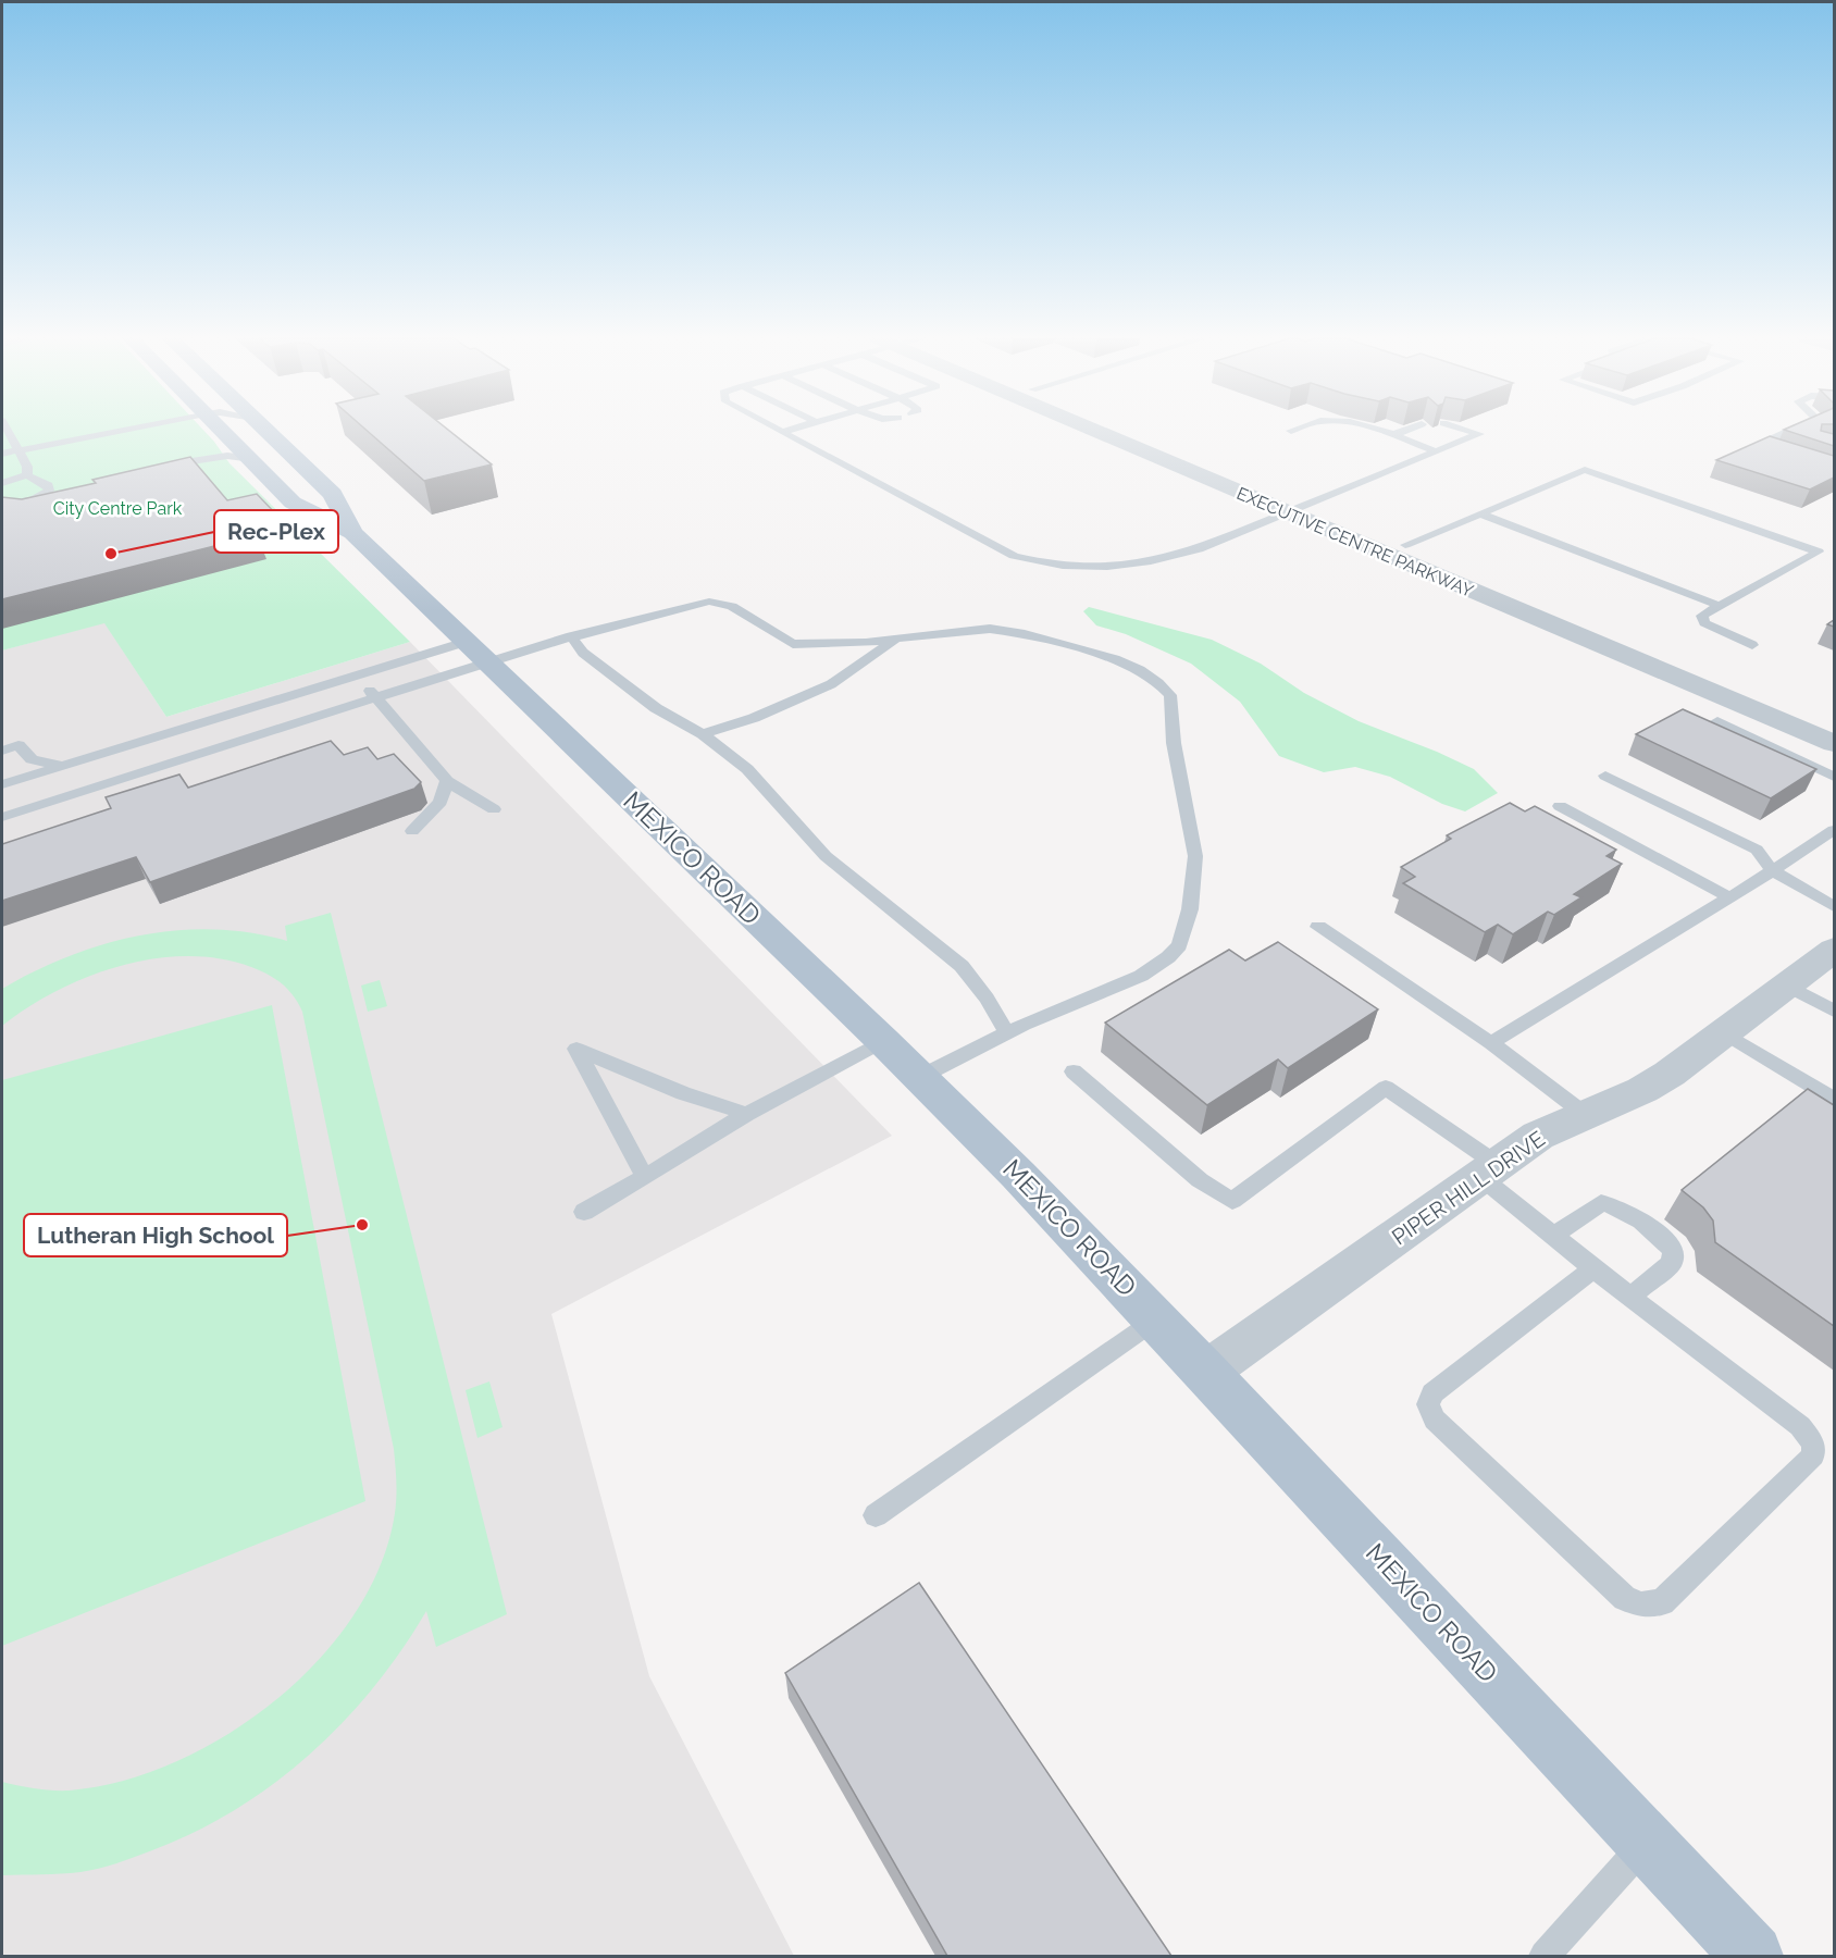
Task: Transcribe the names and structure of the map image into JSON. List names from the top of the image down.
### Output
{
  "streets": {
    "main road": ["MEXICO ROAD"],
    "street": ["EXECUTIVE CENTRE PARKWAY", "PIPER HILL DRIVE"]
  },
  "crossings": [
    ["MEXICO ROAD", "PIPER HILL DRIVE"]
  ],
  "parks": ["City Centre Park"],
  "places": ["Rec-Plex", "Lutheran High School"]
}
